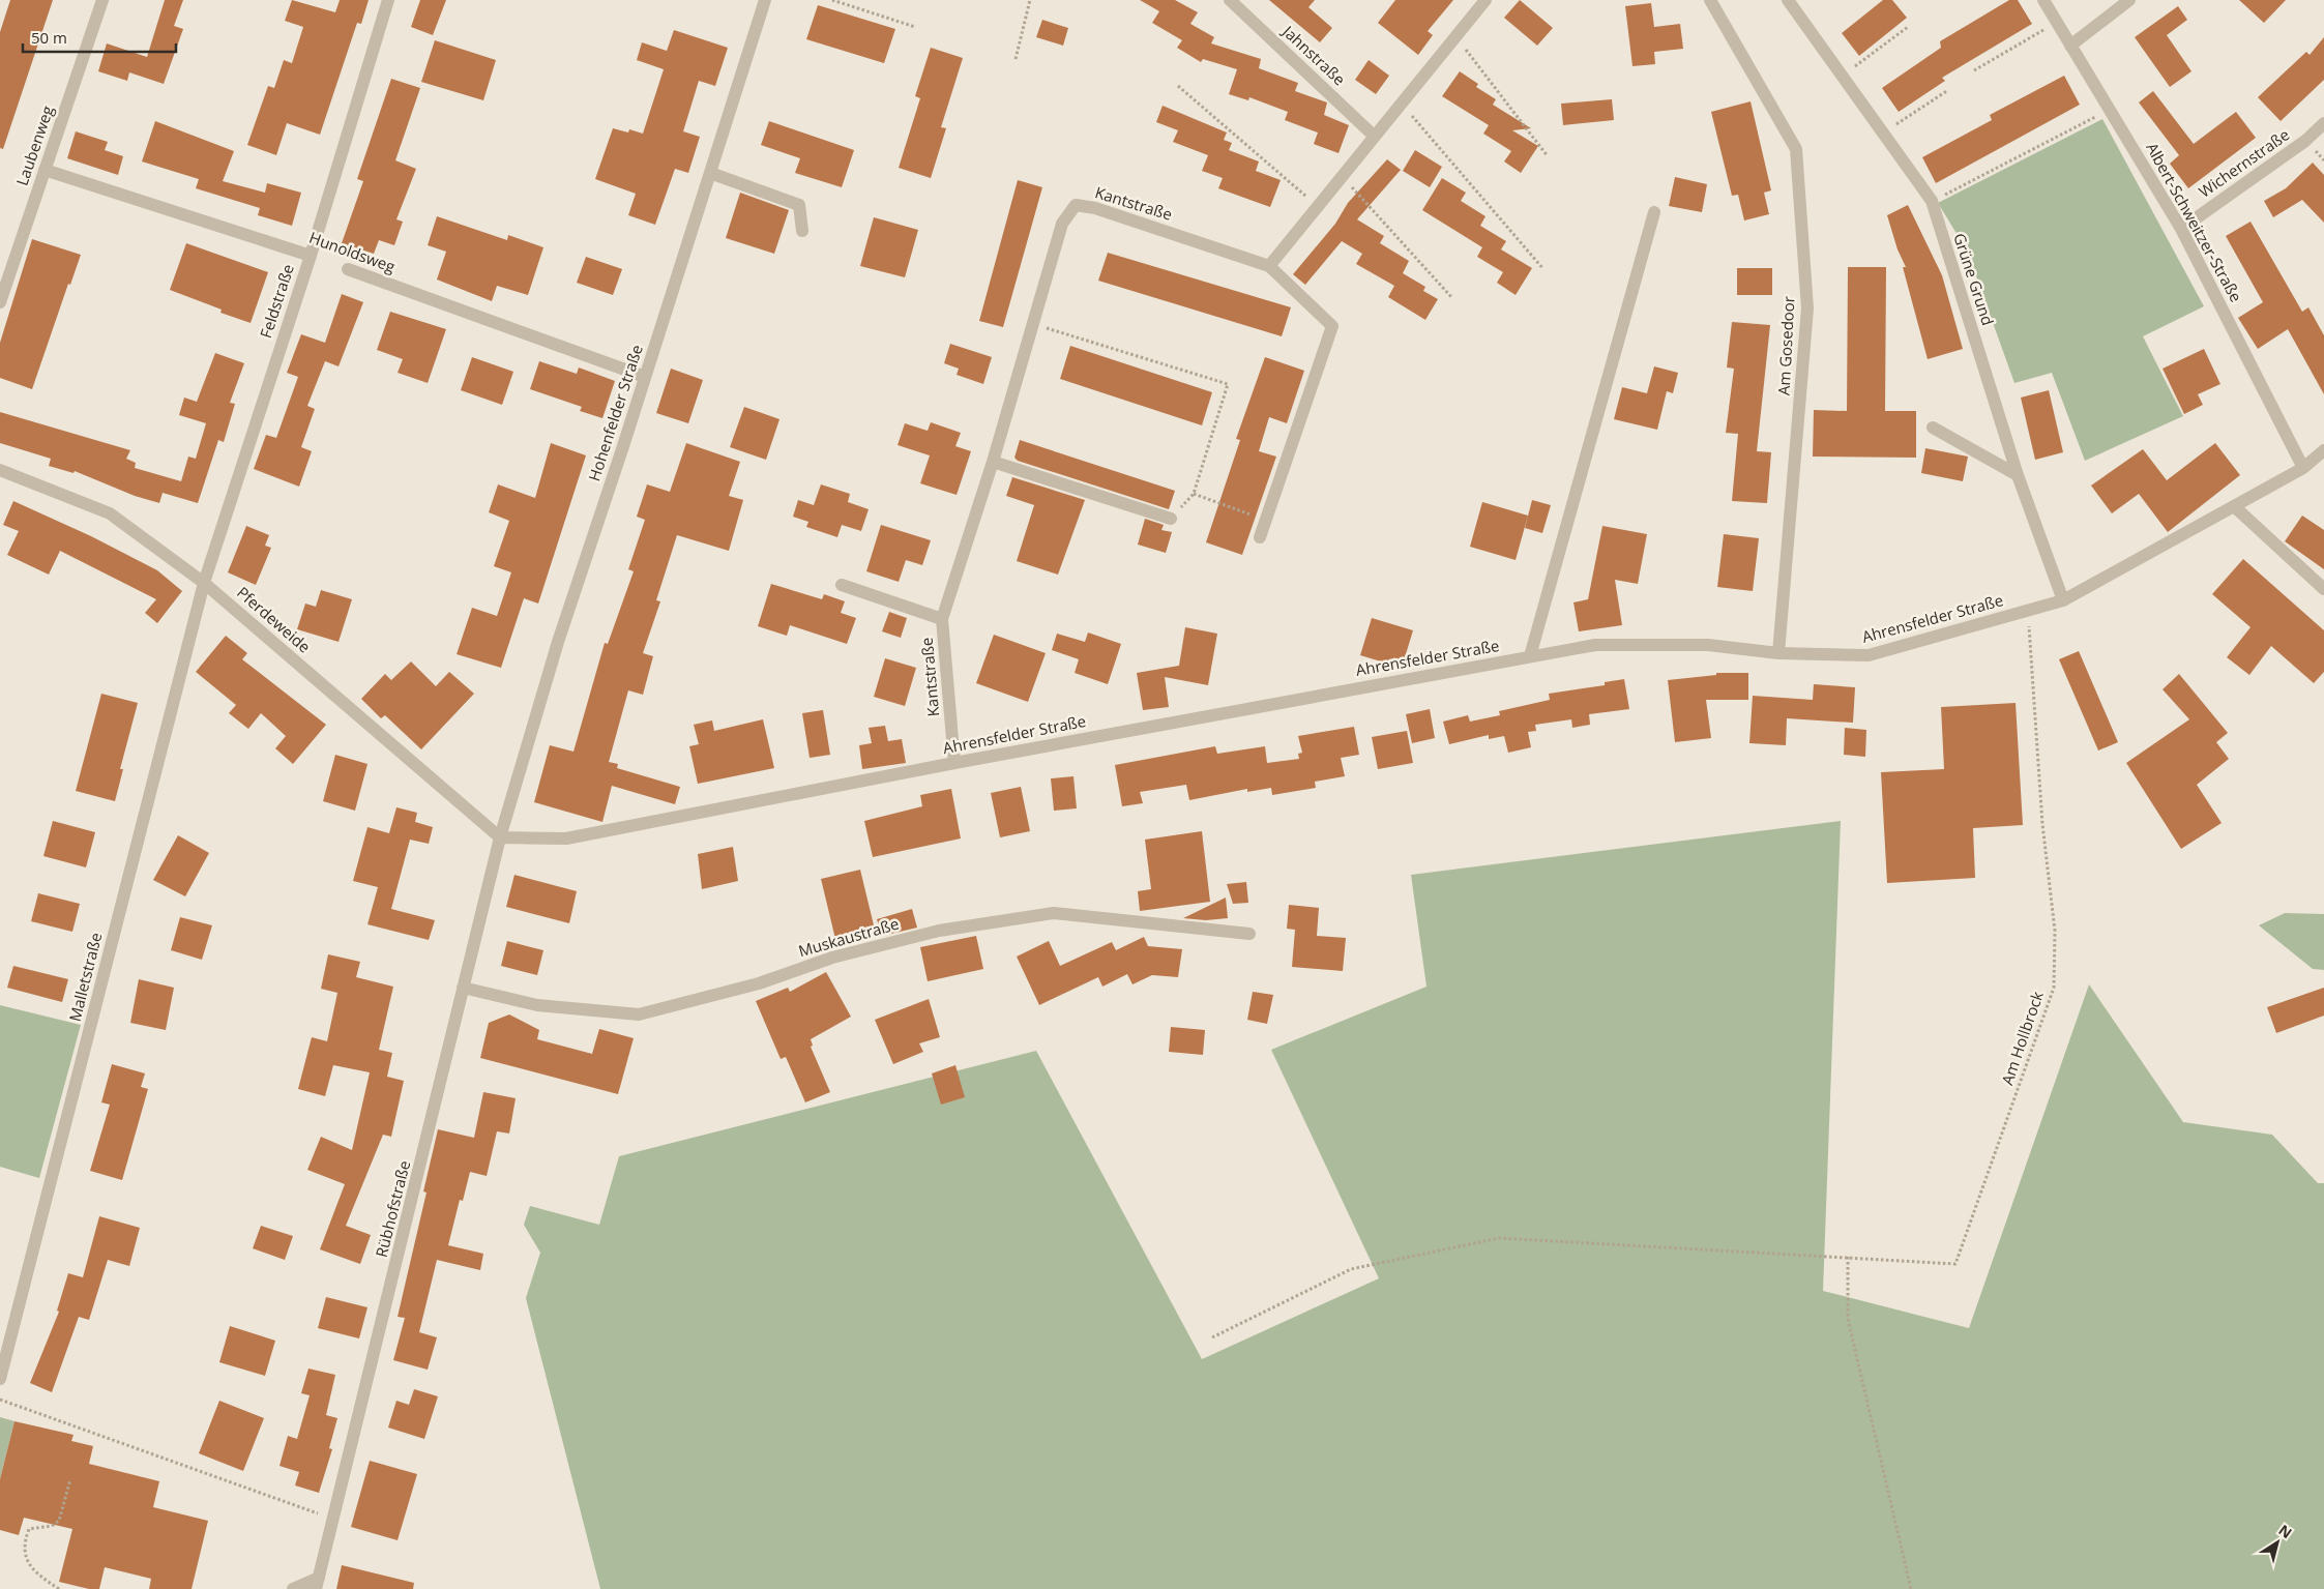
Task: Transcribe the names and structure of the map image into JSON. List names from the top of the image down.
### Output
{
  "streets": {
    "street": [
      "Jahnstraße",
      "Laubenweg",
      "Wichernstraße",
      "Kantstraße",
      "Albert-Schweitzer-Straße",
      "Hunoldsweg",
      "Grüne Grund",
      "Feldstraße",
      "Am Gosedoor",
      "Hohenfelder Straße",
      "Ahrensfelder Straße",
      "Pferdeweide",
      "Muskaustraße",
      "Malletstraße",
      "Rübhofstraße"
    ],
    "path": ["Am Hollbrock"]
  },
  "crossings": [
    ["Laubenweg", "Hunoldsweg"],
    ["Wichernstraße", "Albert-Schweitzer-Straße"],
    ["Kantstraße", "Ahrensfelder Straße"],
    ["Albert-Schweitzer-Straße", "Ahrensfelder Straße"],
    ["Hunoldsweg", "Feldstraße"],
    ["Hunoldsweg", "Hohenfelder Straße"],
    ["Grüne Grund", "Ahrensfelder Straße"],
    ["Feldstraße", "Pferdeweide"],
    ["Feldstraße", "Malletstraße"],
    ["Am Gosedoor", "Ahrensfelder Straße"],
    ["Hohenfelder Straße", "Ahrensfelder Straße"],
    ["Hohenfelder Straße", "Pferdeweide"],
    ["Hohenfelder Straße", "Rübhofstraße"],
    ["Ahrensfelder Straße", "Pferdeweide"],
    ["Ahrensfelder Straße", "Am Hollbrock"],
    ["Ahrensfelder Straße", "Rübhofstraße"],
    ["Pferdeweide", "Malletstraße"],
    ["Pferdeweide", "Rübhofstraße"],
    ["Muskaustraße", "Rübhofstraße"]
  ],
  "scale_bar": "50 m",
  "north": "top right"
}
